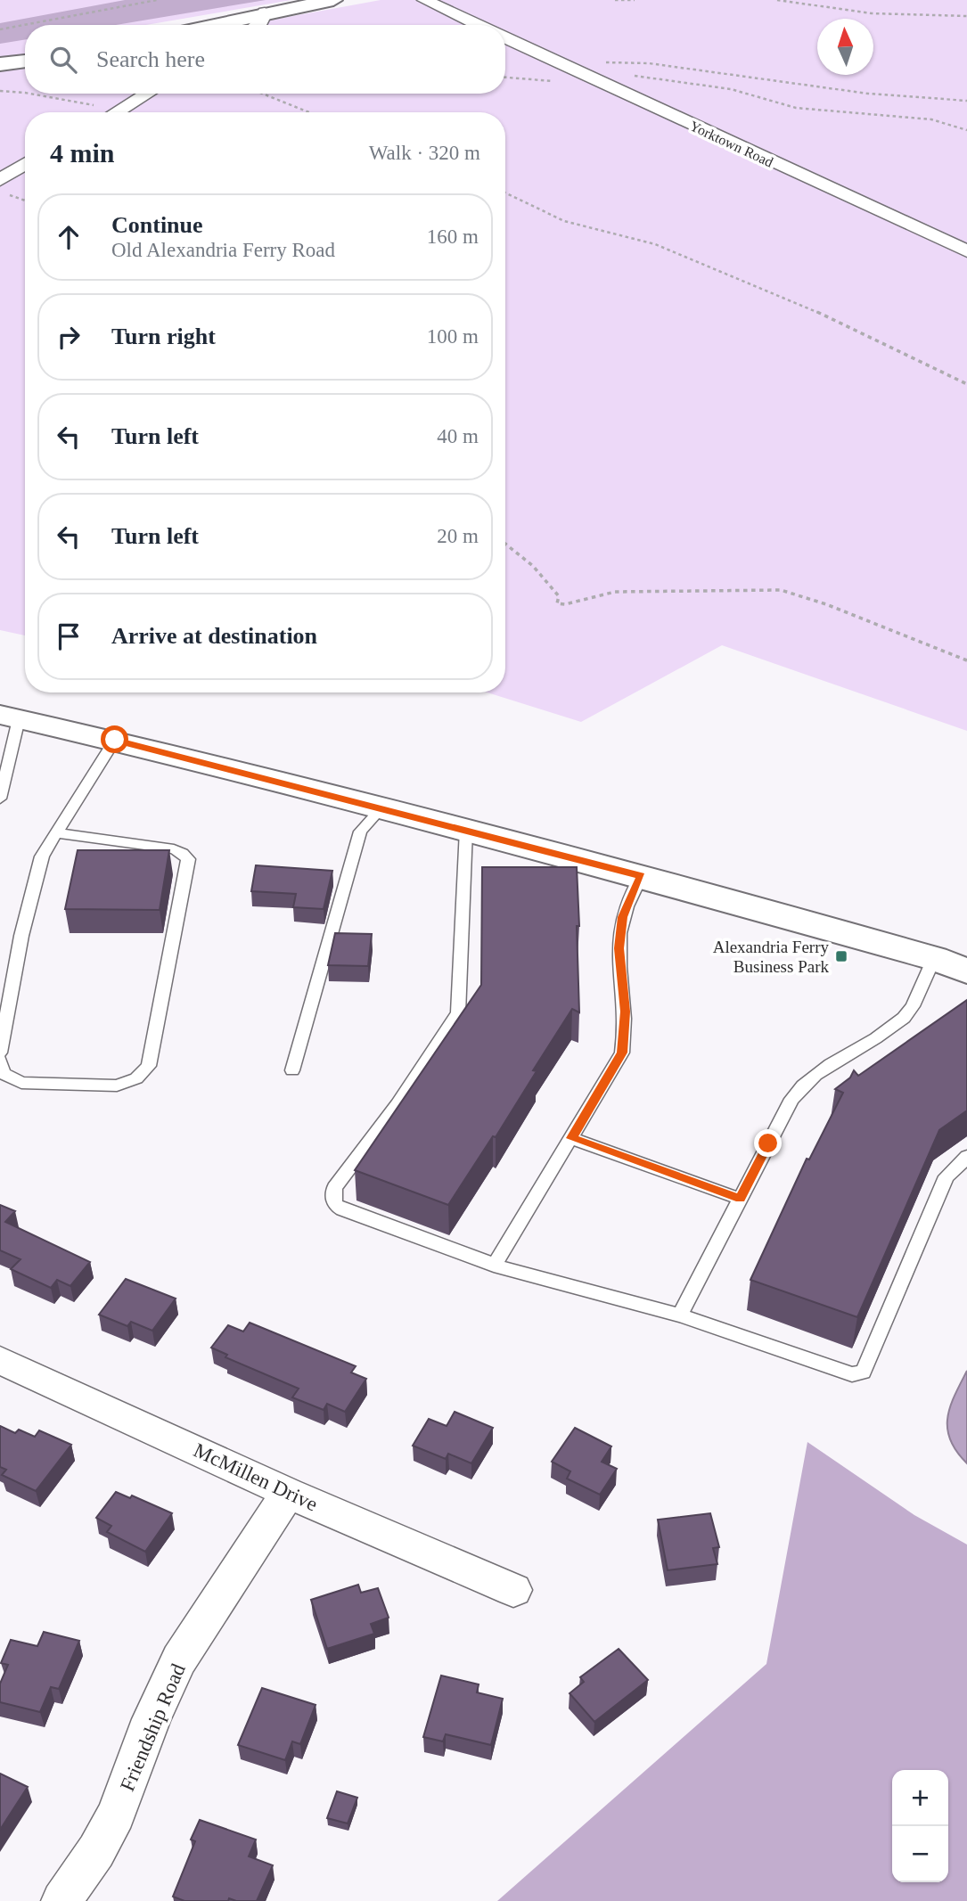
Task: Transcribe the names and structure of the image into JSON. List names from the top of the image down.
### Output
{
  "streets": {
    "street": ["Yorktown Road", "McMillen Drive", "Friendship Road"]
  },
  "crossings": [
    ["McMillen Drive", "Friendship Road"]
  ],
  "places": {
    "transit": ["Alexandria Ferry Business Park"]
  },
  "north": "top",
  "page": {
    "search": "Search here",
    "heading": ["4 min", "Walk · 320 m"],
    "list": [
      ["Continue", "Old Alexandria Ferry Road", "160 m"],
      ["Turn right", "100 m"],
      ["Turn left", "40 m"],
      ["Turn left", "20 m"],
      "Arrive at destination"
    ],
    "map_buttons": ["+", "−"]
  }
}
